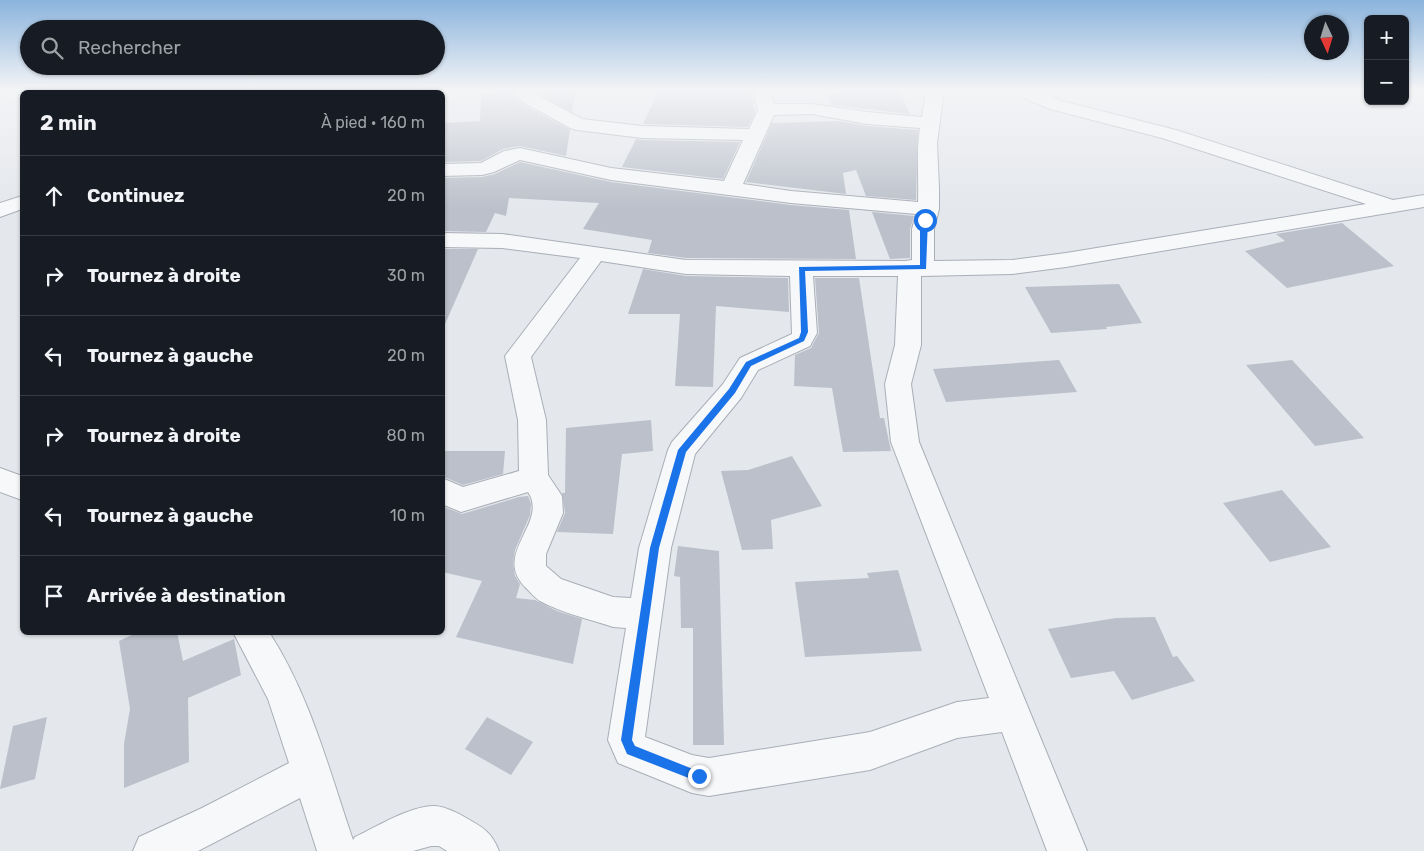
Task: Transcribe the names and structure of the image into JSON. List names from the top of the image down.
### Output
{
  "north": "bottom",
  "page": {
    "map_buttons": ["+", "−"],
    "search": "Rechercher",
    "heading": ["2 min", "À pied · 160 m"],
    "list": [
      ["Continuez", "20 m"],
      ["Tournez à droite", "30 m"],
      ["Tournez à gauche", "20 m"],
      ["Tournez à droite", "80 m"],
      ["Tournez à gauche", "10 m"],
      "Arrivée à destination"
    ]
  }
}
